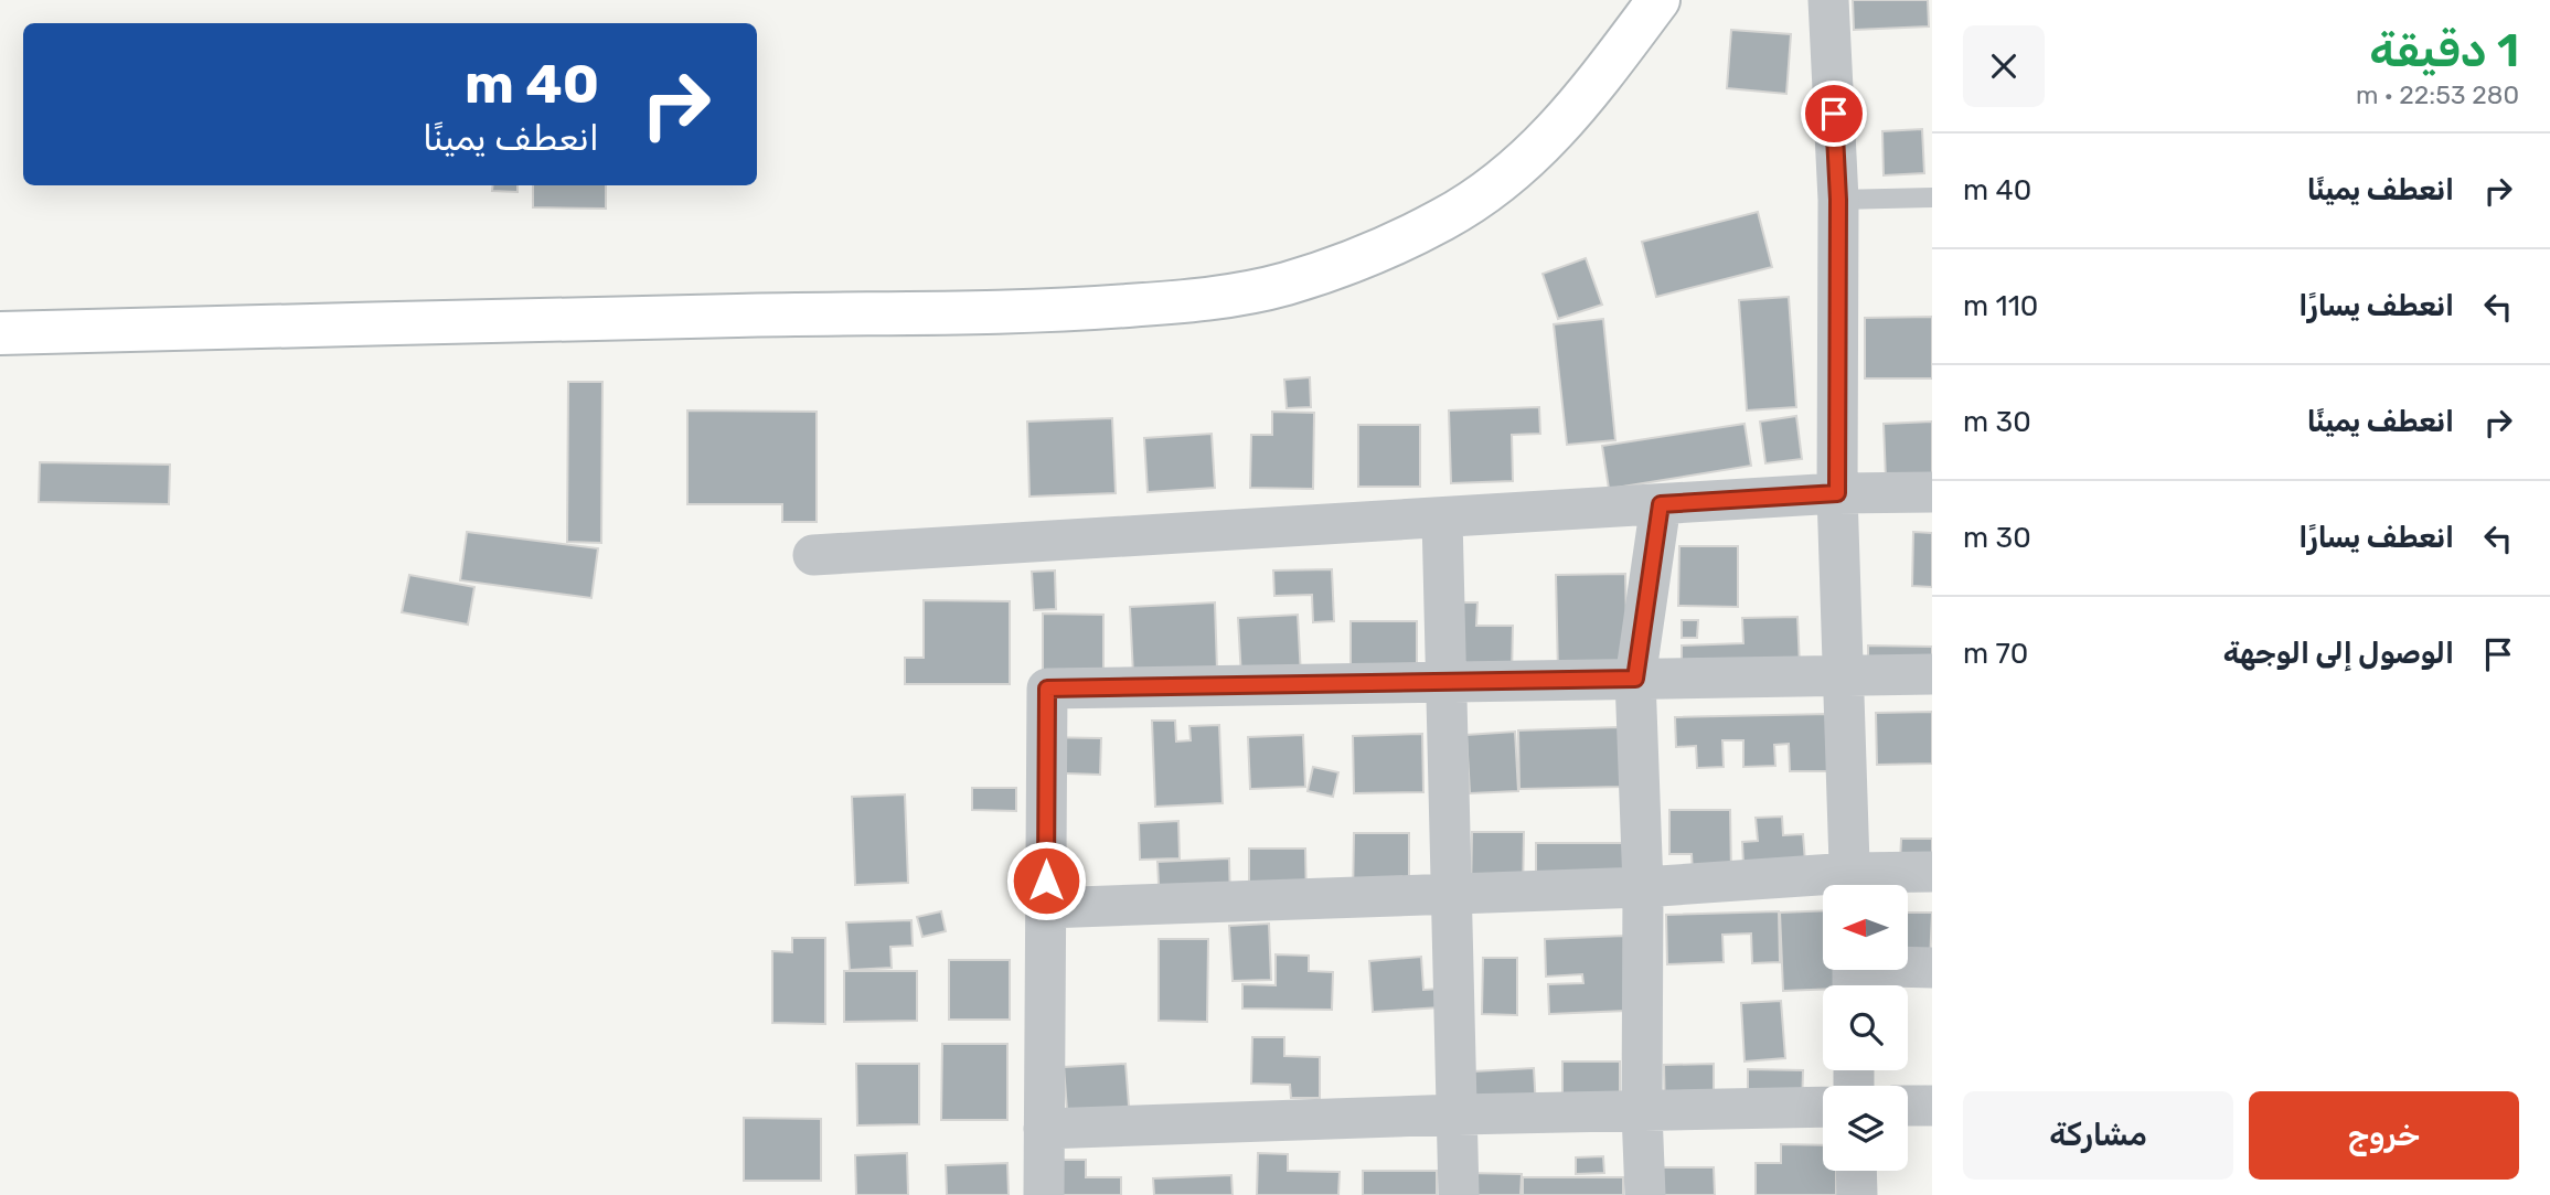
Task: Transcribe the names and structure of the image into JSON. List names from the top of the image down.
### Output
{
  "north": "left",
  "page": {
    "heading": ["1 دقيقة", "280 m · 22:53"],
    "turn": ["40 m", "انعطف يمينًا"],
    "list": [
      {
        "name": "انعطف يمينًا",
        "value": "40 m"
      },
      {
        "name": "انعطف يسارًا",
        "value": "110 m"
      },
      {
        "name": "انعطف يمينًا",
        "value": "30 m"
      },
      {
        "name": "انعطف يسارًا",
        "value": "30 m"
      },
      {
        "name": "الوصول إلى الوجهة",
        "value": "70 m"
      }
    ],
    "buttons": ["خروج", "مشاركة"]
  }
}
